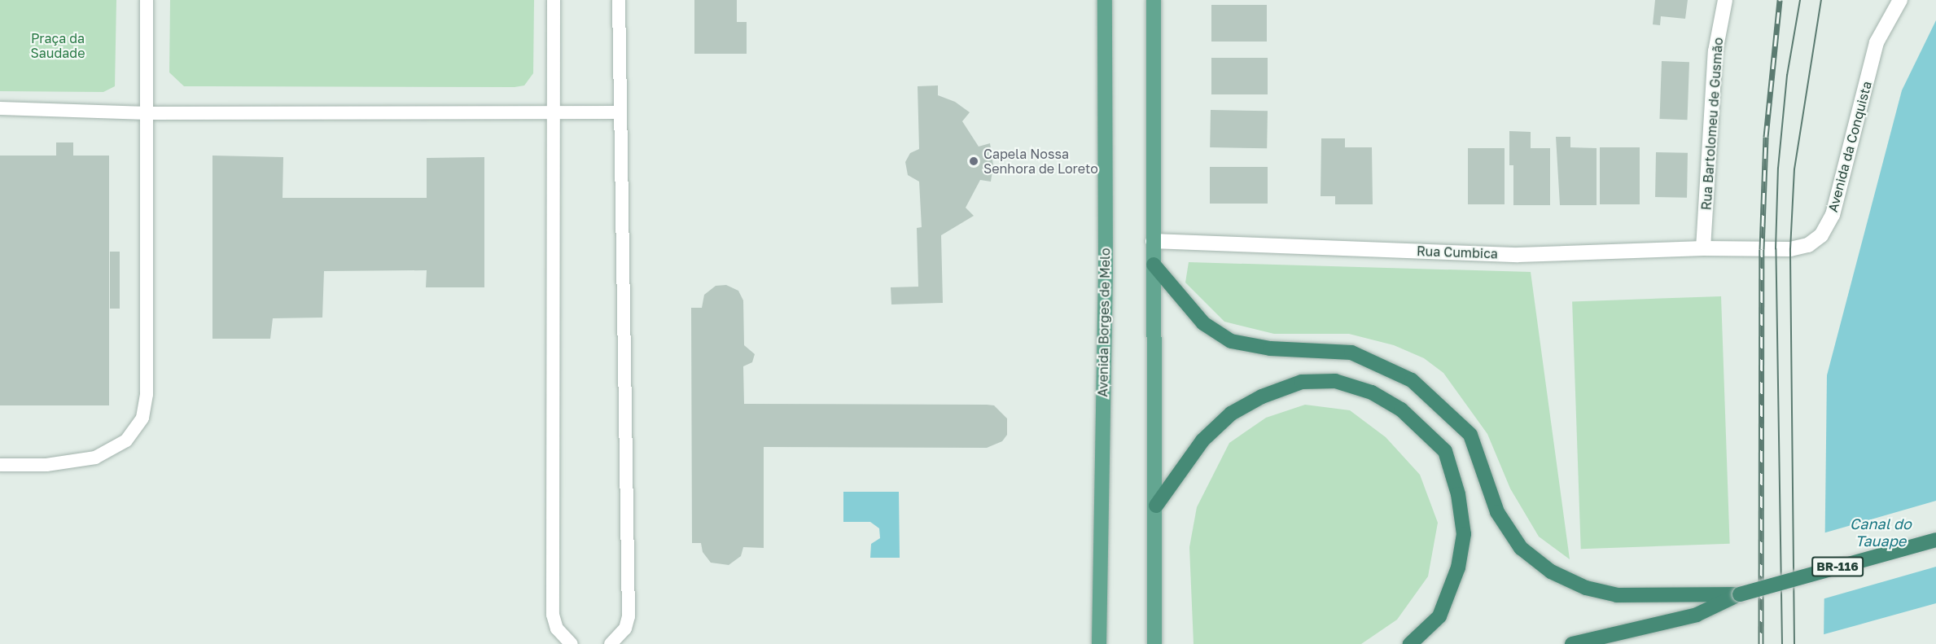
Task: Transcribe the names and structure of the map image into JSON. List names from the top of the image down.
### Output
{
  "streets": {
    "highway": ["BR-116"],
    "main road": ["Avenida Borges de Melo"],
    "street": ["Rua Bartolomeu de Gusmão", "Avenida da Conquista", "Rua Cumbica"]
  },
  "crossings": [
    ["Rua Bartolomeu de Gusmão", "Rua Cumbica"],
    ["Avenida da Conquista", "Rua Cumbica"]
  ],
  "water": ["Canal do Tauape"],
  "parks": ["Praça da Saudade"],
  "places": ["Capela Nossa Senhora de Loreto"]
}
